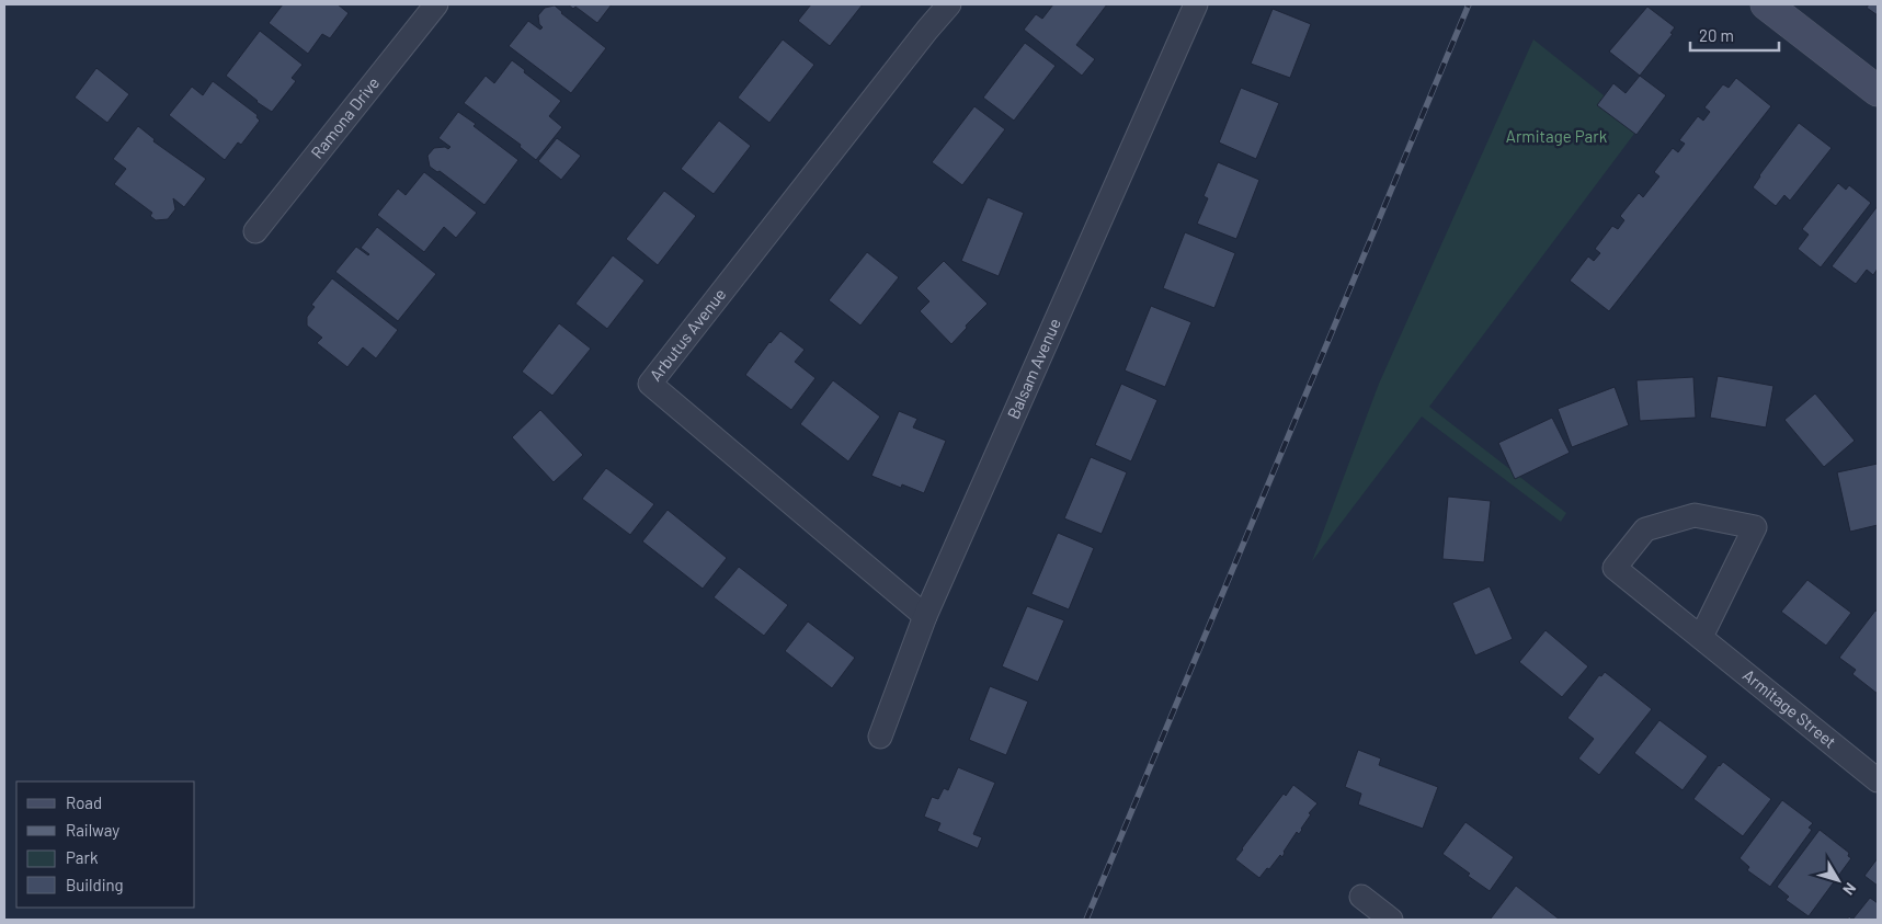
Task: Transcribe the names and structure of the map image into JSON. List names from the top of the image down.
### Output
{
  "streets": {
    "street": [
      "Ramona Drive",
      "Arbutus Avenue",
      "Balsam Avenue",
      "Armitage Street"
    ]
  },
  "crossings": [
    ["Arbutus Avenue", "Balsam Avenue"]
  ],
  "parks": ["Armitage Park"],
  "legend": [
    "Road",
    "Railway",
    "Park",
    "Building"
  ],
  "scale_bar": "20 m",
  "north": "bottom right"
}
